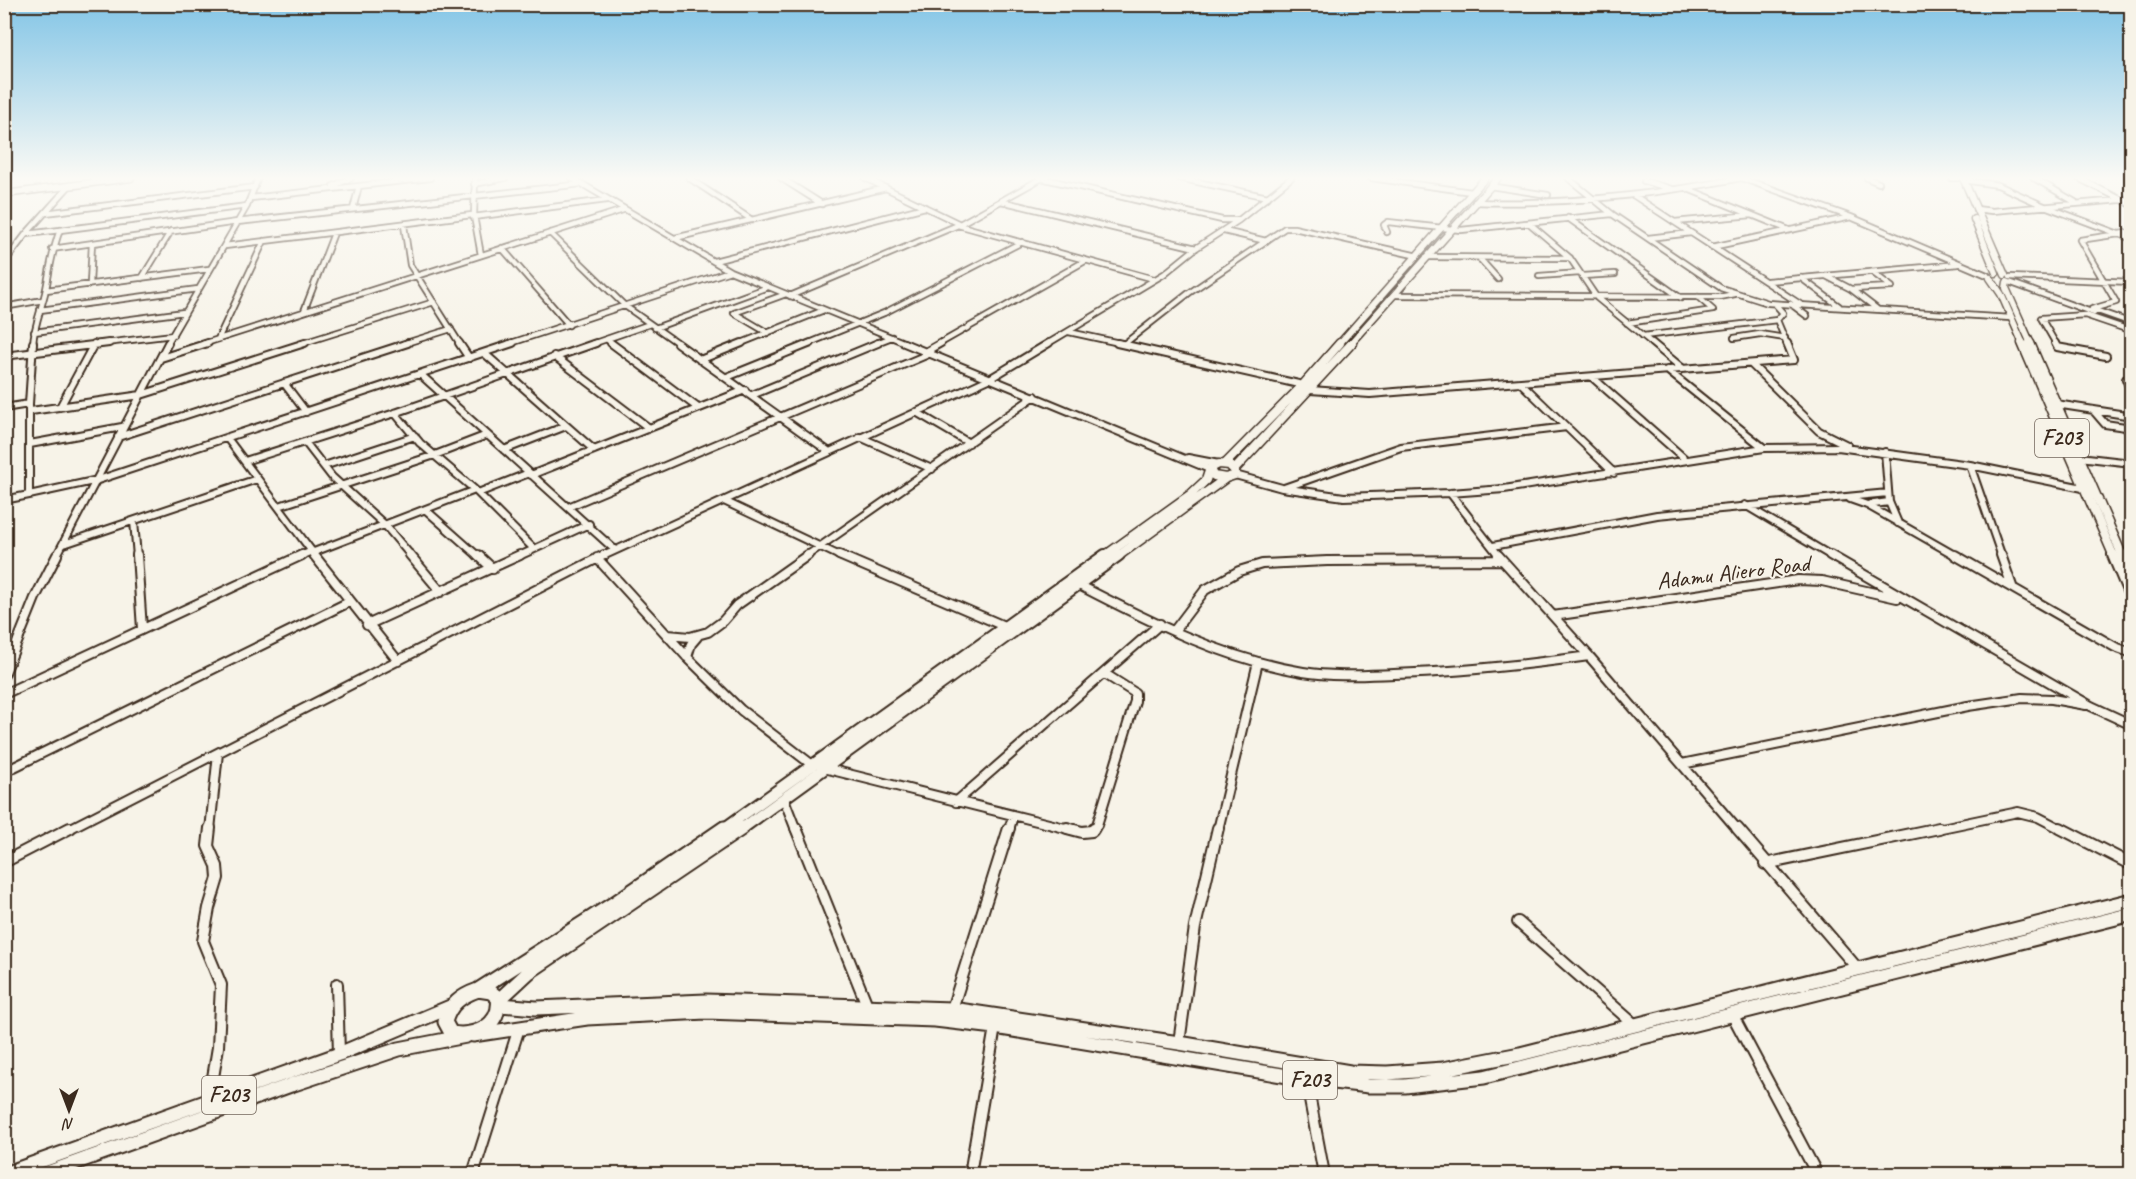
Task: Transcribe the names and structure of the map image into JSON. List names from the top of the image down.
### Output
{
  "streets": {
    "main road": ["F203"],
    "street": ["Adamu Aliero Road"]
  },
  "north": "bottom"
}
